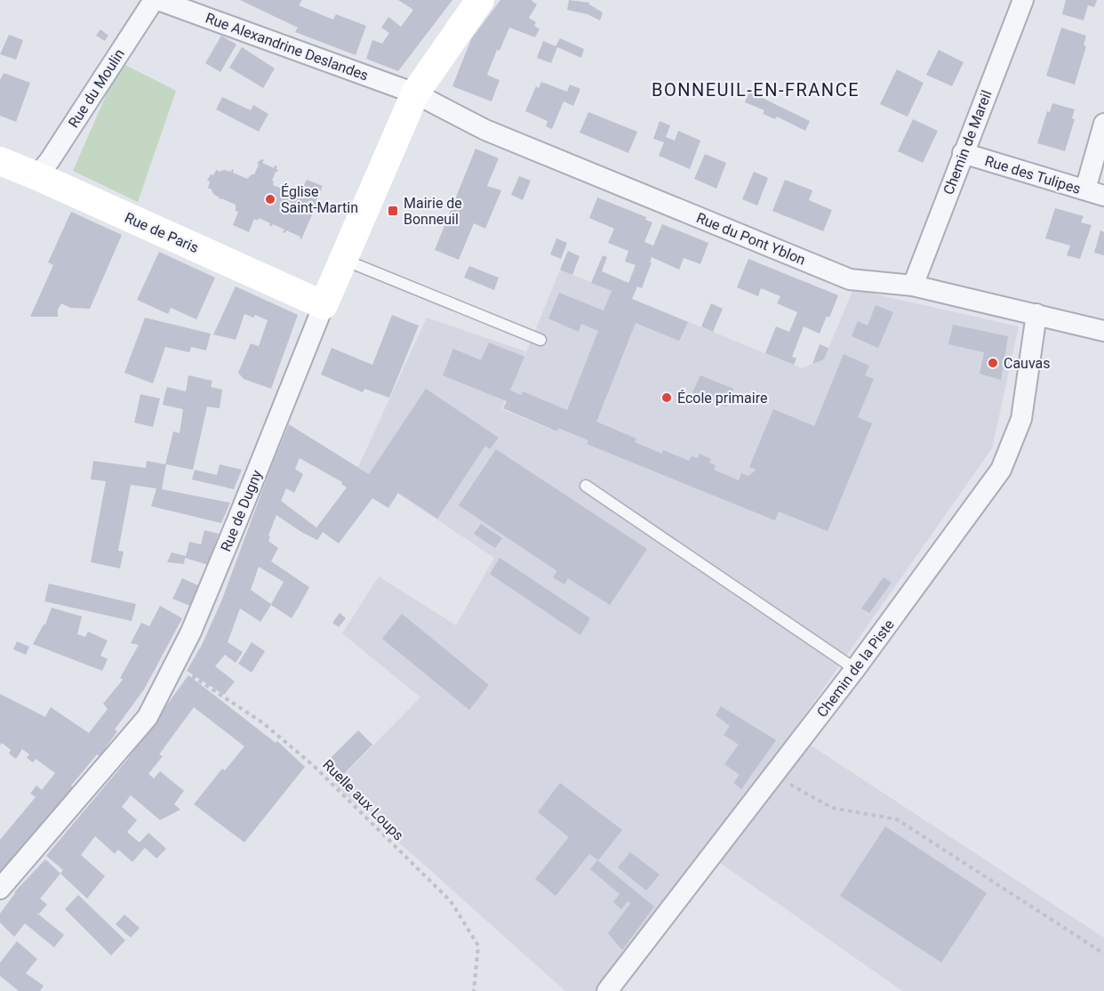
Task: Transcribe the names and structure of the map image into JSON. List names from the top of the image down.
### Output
{
  "streets": {
    "street": [
      "Rue Alexandrine Deslandes",
      "Rue du Moulin",
      "Chemin de Mareil",
      "Rue des Tulipes",
      "Rue de Paris",
      "Rue du Pont Yblon",
      "Rue de Dugny",
      "Chemin de la Piste"
    ],
    "path": ["Ruelle aux Loups"]
  },
  "crossings": [
    ["Rue Alexandrine Deslandes", "Rue du Pont Yblon"],
    ["Rue Alexandrine Deslandes", "Rue de Dugny"],
    ["Rue du Moulin", "Rue de Paris"],
    ["Chemin de Mareil", "Rue des Tulipes"],
    ["Chemin de Mareil", "Rue du Pont Yblon"],
    ["Rue de Paris", "Rue de Dugny"],
    ["Rue du Pont Yblon", "Rue de Dugny"],
    ["Rue du Pont Yblon", "Chemin de la Piste"],
    ["Rue de Dugny", "Ruelle aux Loups"]
  ],
  "districts": ["BONNEUIL-EN-FRANCE"],
  "places": {
    "other": ["Église Saint-Martin", "Cauvas", "École primaire"],
    "transit": ["Mairie de Bonneuil"]
  }
}
